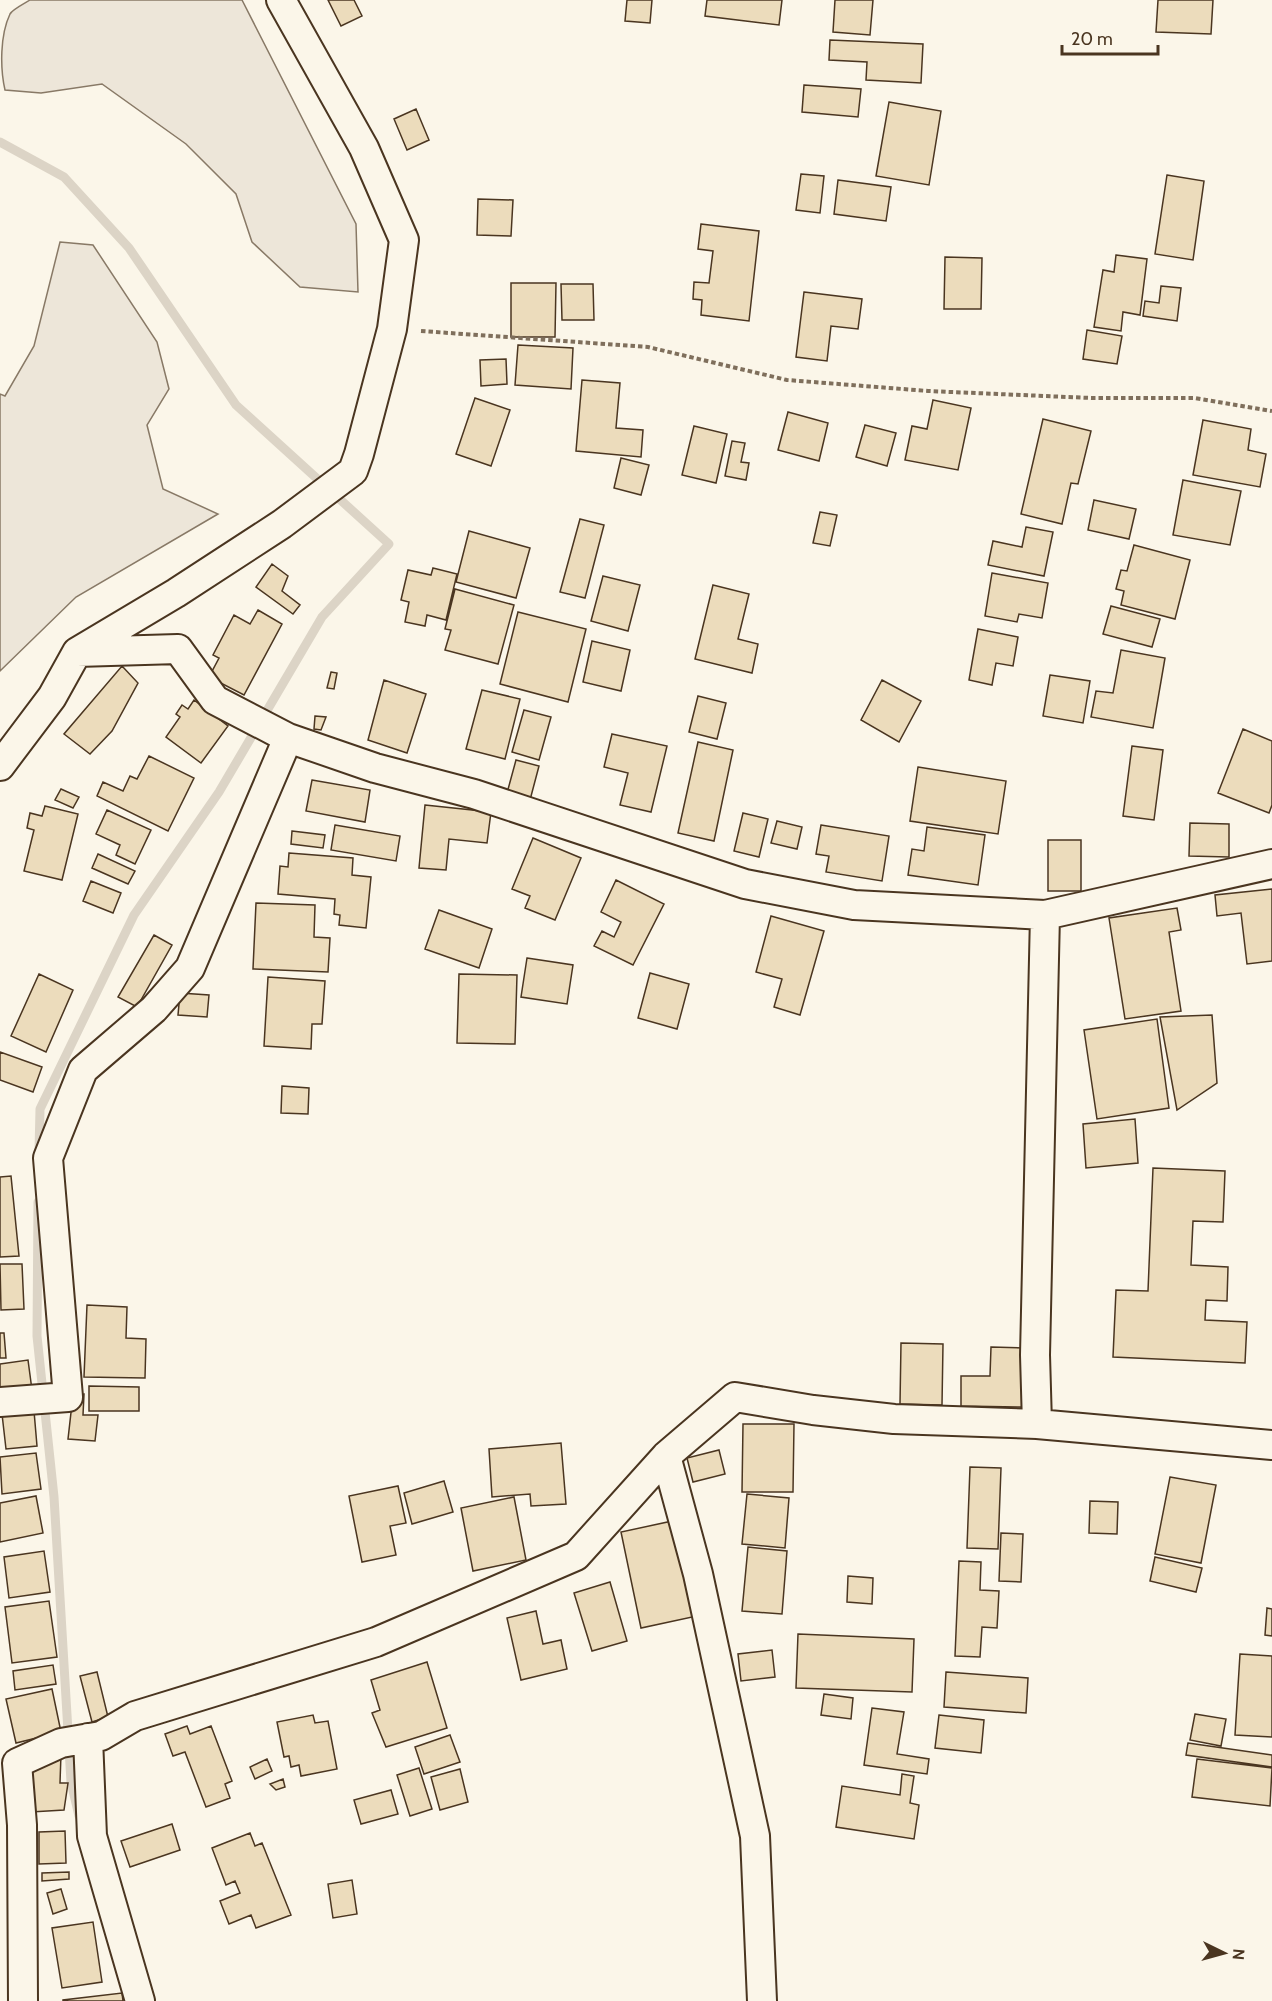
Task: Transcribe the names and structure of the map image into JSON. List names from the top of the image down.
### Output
{
  "scale_bar": "20 m",
  "north": "right"
}
